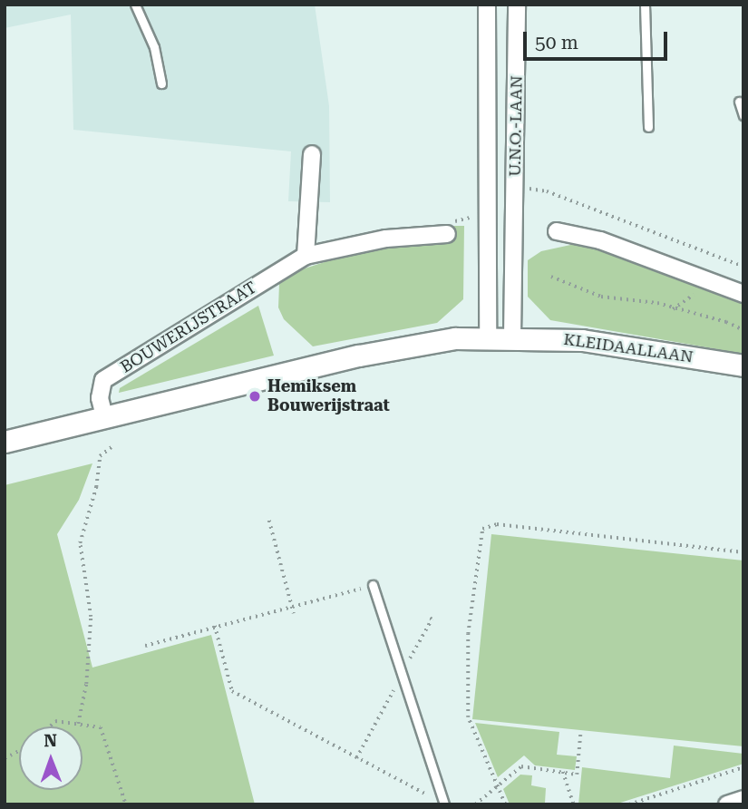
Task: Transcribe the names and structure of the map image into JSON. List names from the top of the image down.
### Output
{
  "streets": {
    "street": ["U.N.O.-LAAN", "BOUWERIJSTRAAT", "KLEIDAALLAAN"]
  },
  "crossings": [
    ["U.N.O.-LAAN", "KLEIDAALLAAN"]
  ],
  "places": ["Hemiksem Bouwerijstraat"],
  "scale_bar": "50 m",
  "north": "top"
}
